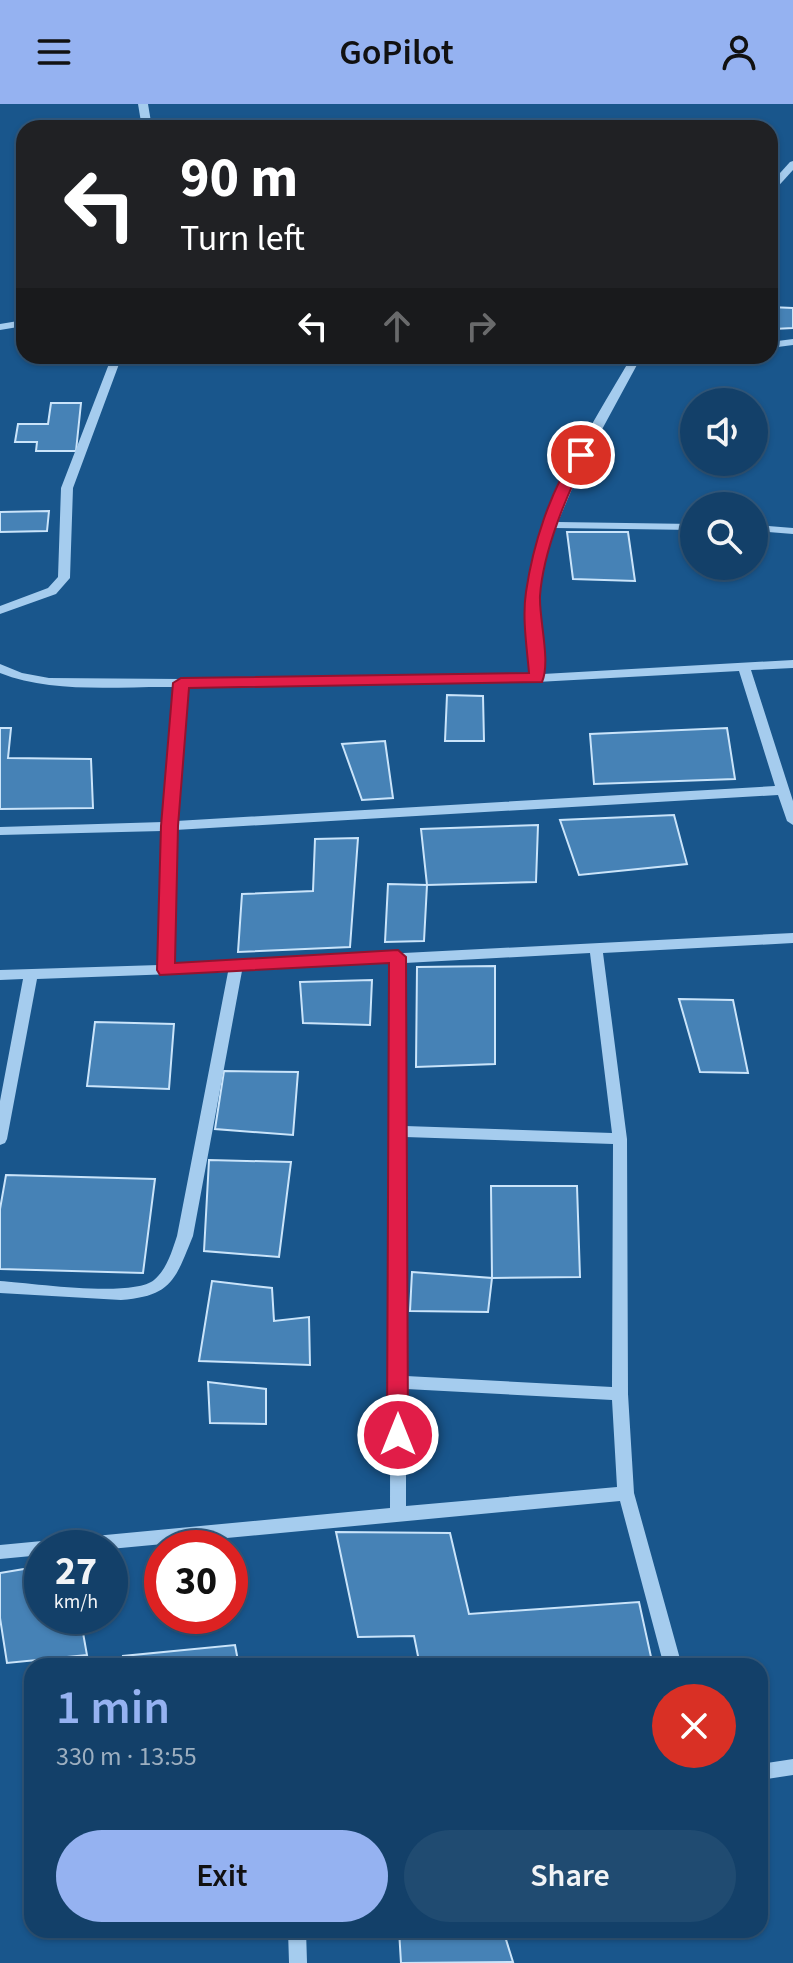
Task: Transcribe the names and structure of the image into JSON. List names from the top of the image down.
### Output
{
  "page": {
    "header": "GoPilot",
    "turn": ["90 m", "Turn left"],
    "speed": "27 km/h",
    "limit": "30",
    "heading": ["1 min", "330 m · 13:55"],
    "buttons": ["Exit", "Share"]
  }
}
